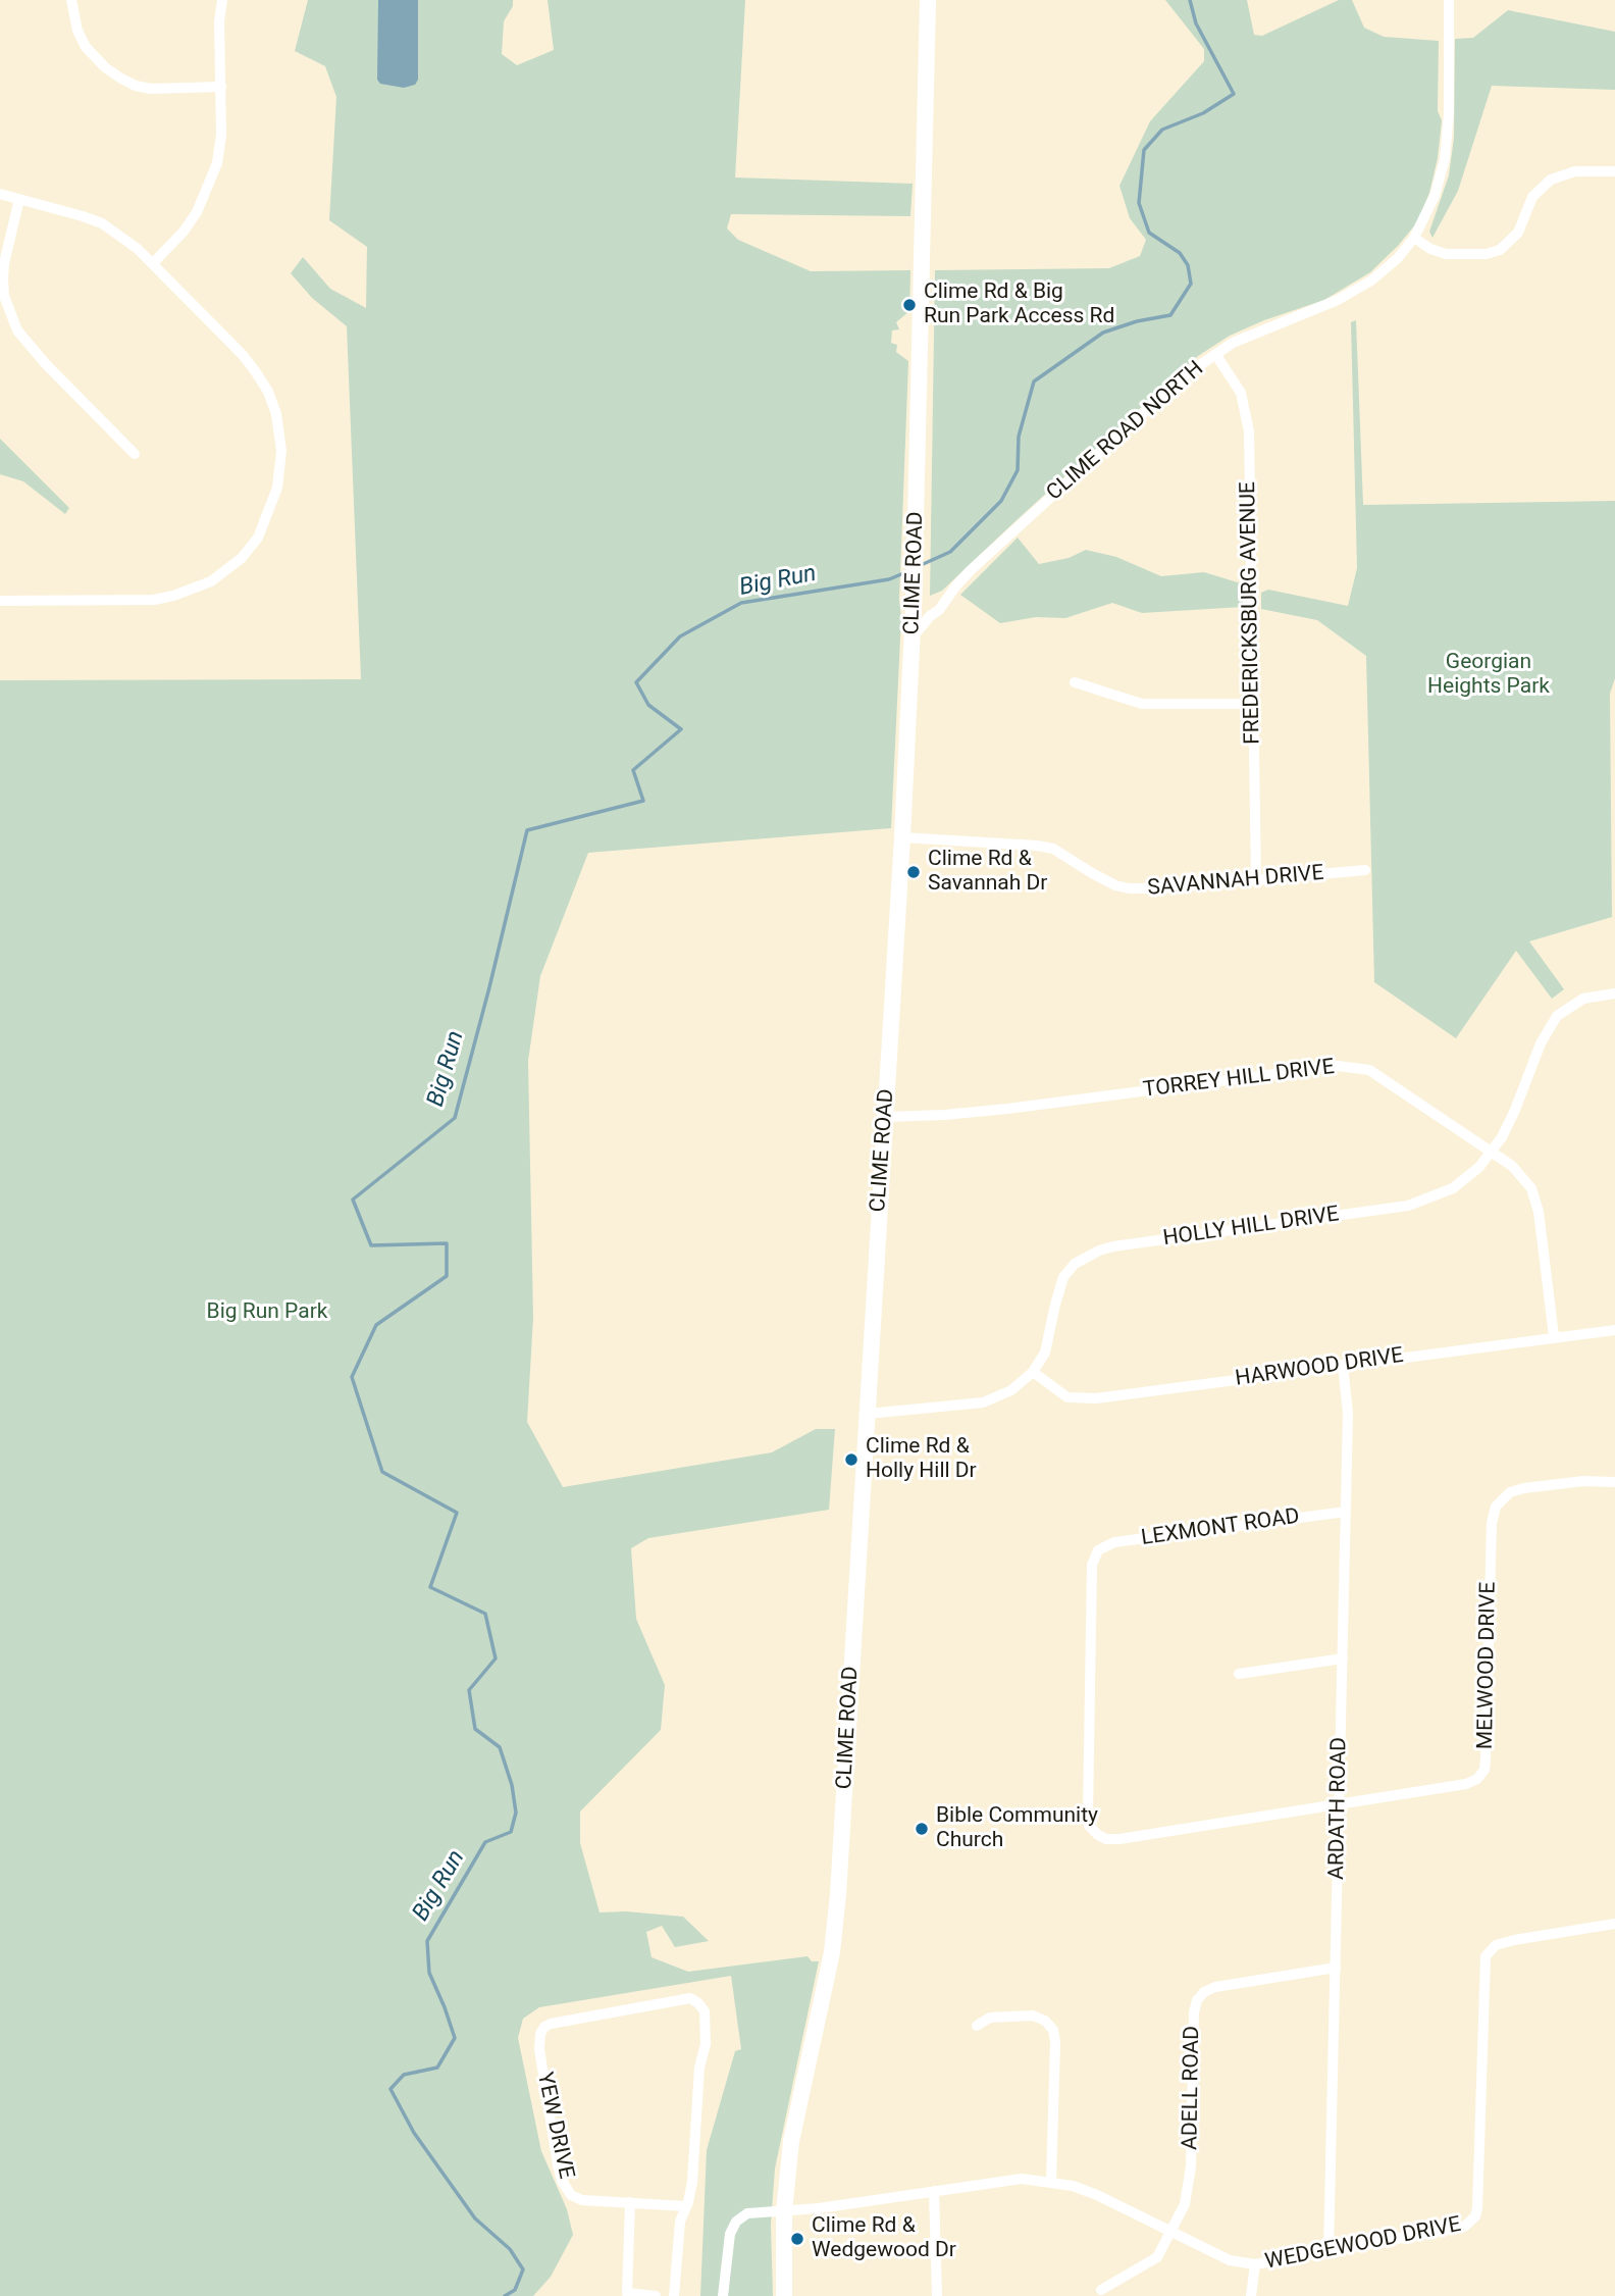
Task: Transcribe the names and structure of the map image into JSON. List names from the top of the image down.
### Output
{
  "streets": {
    "main road": ["CLIME ROAD"],
    "street": [
      "CLIME ROAD NORTH",
      "FREDERICKSBURG AVENUE",
      "SAVANNAH DRIVE",
      "TORREY HILL DRIVE",
      "HOLLY HILL DRIVE",
      "HARWOOD DRIVE",
      "LEXMONT ROAD",
      "MELWOOD DRIVE",
      "ARDATH ROAD",
      "ADELL ROAD",
      "YEW DRIVE",
      "WEDGEWOOD DRIVE"
    ]
  },
  "crossings": [
    ["CLIME ROAD NORTH", "CLIME ROAD"],
    ["CLIME ROAD NORTH", "FREDERICKSBURG AVENUE"],
    ["CLIME ROAD", "SAVANNAH DRIVE"],
    ["CLIME ROAD", "TORREY HILL DRIVE"],
    ["CLIME ROAD", "HOLLY HILL DRIVE"],
    ["CLIME ROAD", "WEDGEWOOD DRIVE"],
    ["FREDERICKSBURG AVENUE", "SAVANNAH DRIVE"],
    ["TORREY HILL DRIVE", "HOLLY HILL DRIVE"],
    ["TORREY HILL DRIVE", "HARWOOD DRIVE"],
    ["HOLLY HILL DRIVE", "HARWOOD DRIVE"],
    ["HARWOOD DRIVE", "ARDATH ROAD"],
    ["LEXMONT ROAD", "MELWOOD DRIVE"],
    ["LEXMONT ROAD", "ARDATH ROAD"],
    ["MELWOOD DRIVE", "ARDATH ROAD"],
    ["ARDATH ROAD", "ADELL ROAD"],
    ["ARDATH ROAD", "WEDGEWOOD DRIVE"],
    ["ADELL ROAD", "WEDGEWOOD DRIVE"]
  ],
  "water": ["Big Run"],
  "parks": ["Georgian Heights Park", "Big Run Park"],
  "places": [
    "Clime Rd & Big Run Park Access Rd",
    "Clime Rd & Savannah Dr",
    "Clime Rd & Holly Hill Dr",
    "Bible Community Church",
    "Clime Rd & Wedgewood Dr"
  ]
}
